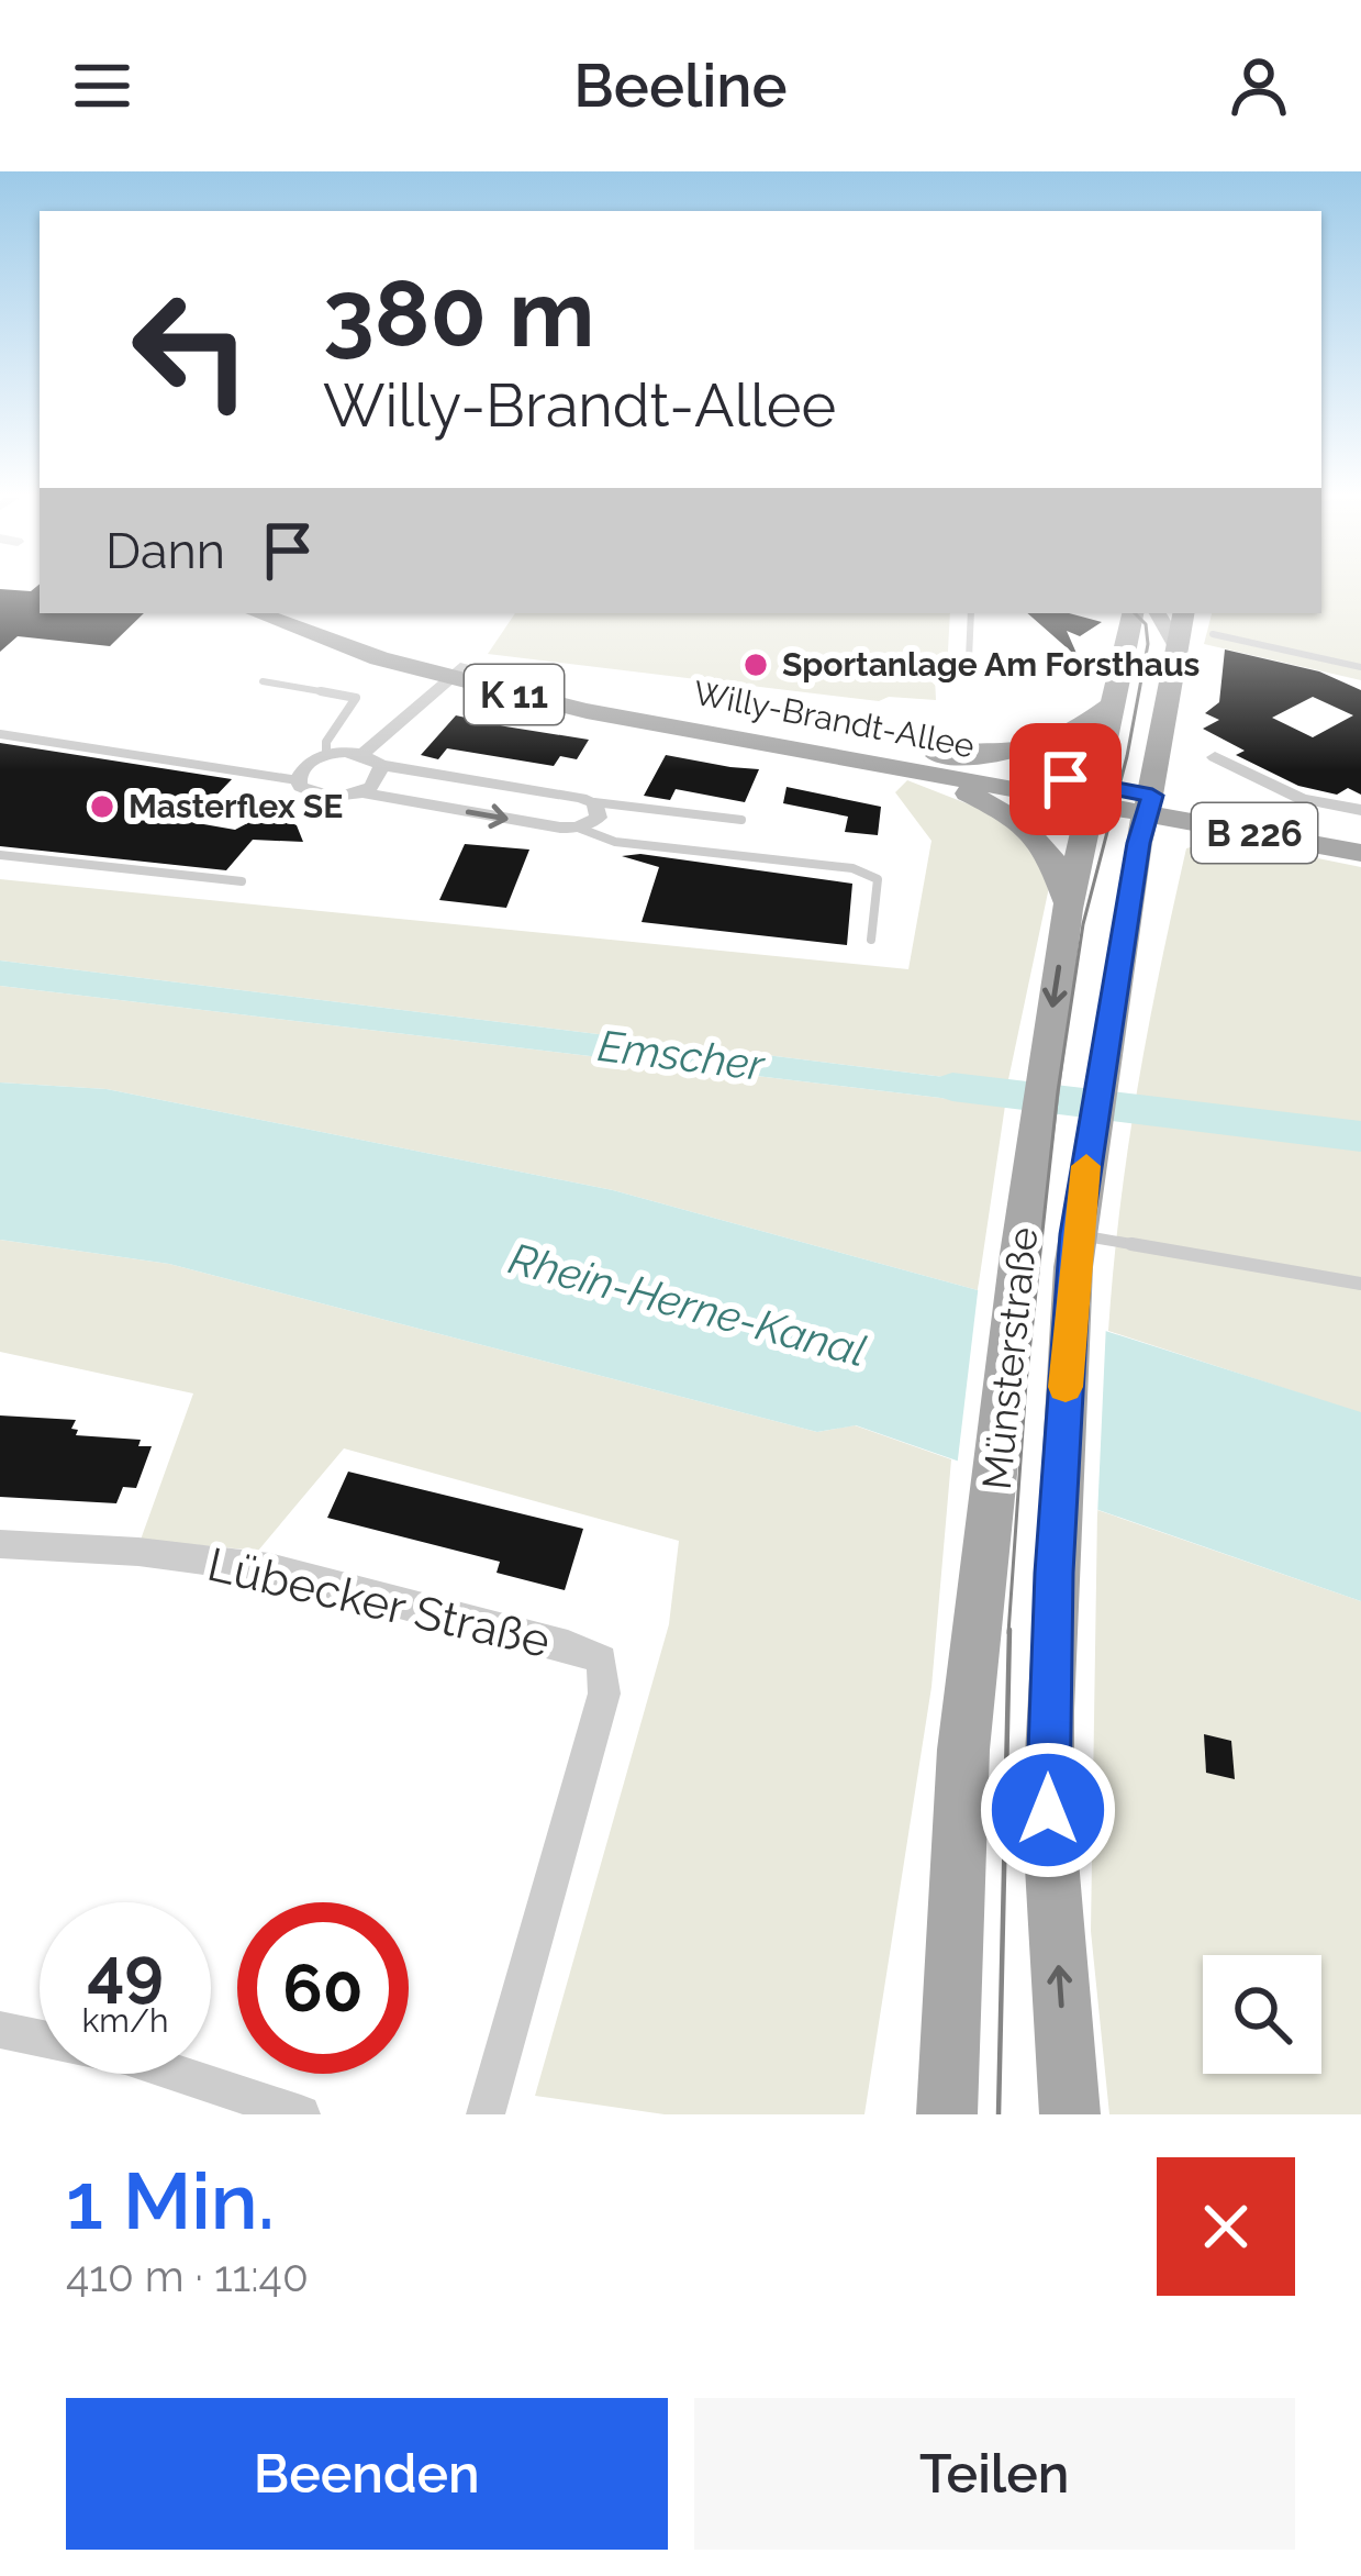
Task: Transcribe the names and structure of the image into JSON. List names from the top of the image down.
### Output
{
  "streets": {
    "main road": [
      "K 11",
      "Willy-Brandt-Allee",
      "B 226",
      "Münsterstraße"
    ],
    "street": ["Lübecker Straße"]
  },
  "crossings": [
    ["Willy-Brandt-Allee", "Münsterstraße"]
  ],
  "water": ["Emscher", "Rhein-Herne-Kanal"],
  "places": ["Sportanlage Am Forsthaus", "Masterflex SE"],
  "page": {
    "header": "Beeline",
    "turn": ["380 m", "Willy-Brandt-Allee"],
    "then": "Dann",
    "speed": "49 km/h",
    "limit": "60",
    "heading": ["1 Min.", "410 m · 11:40"],
    "buttons": ["Beenden", "Teilen"]
  }
}
